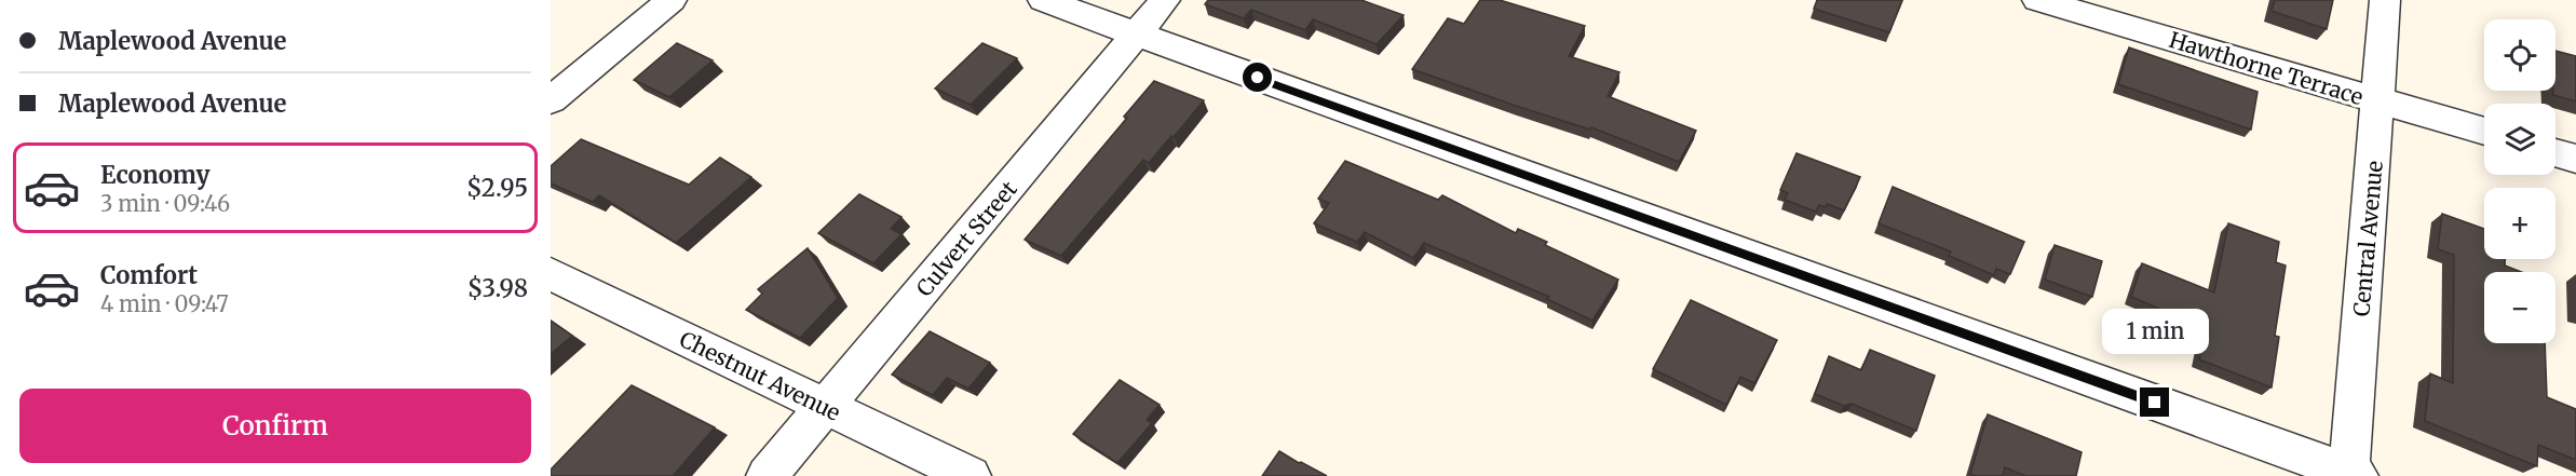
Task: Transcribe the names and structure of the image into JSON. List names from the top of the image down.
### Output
{
  "streets": {
    "street": [
      "Hawthorne Terrace",
      "Culvert Street",
      "Central Avenue",
      "Chestnut Avenue"
    ]
  },
  "crossings": [
    ["Hawthorne Terrace", "Central Avenue"],
    ["Culvert Street", "Chestnut Avenue"]
  ],
  "page": {
    "banner": ["Maplewood Avenue", "Maplewood Avenue"],
    "map_buttons": ["+", "−"],
    "list": [
      {
        "name": "Economy",
        "note": "3 min · 09:46",
        "value": "$2.95"
      },
      {
        "name": "Comfort",
        "note": "4 min · 09:47",
        "value": "$3.98"
      }
    ],
    "bubble": "1 min",
    "buttons": "Confirm"
  }
}
